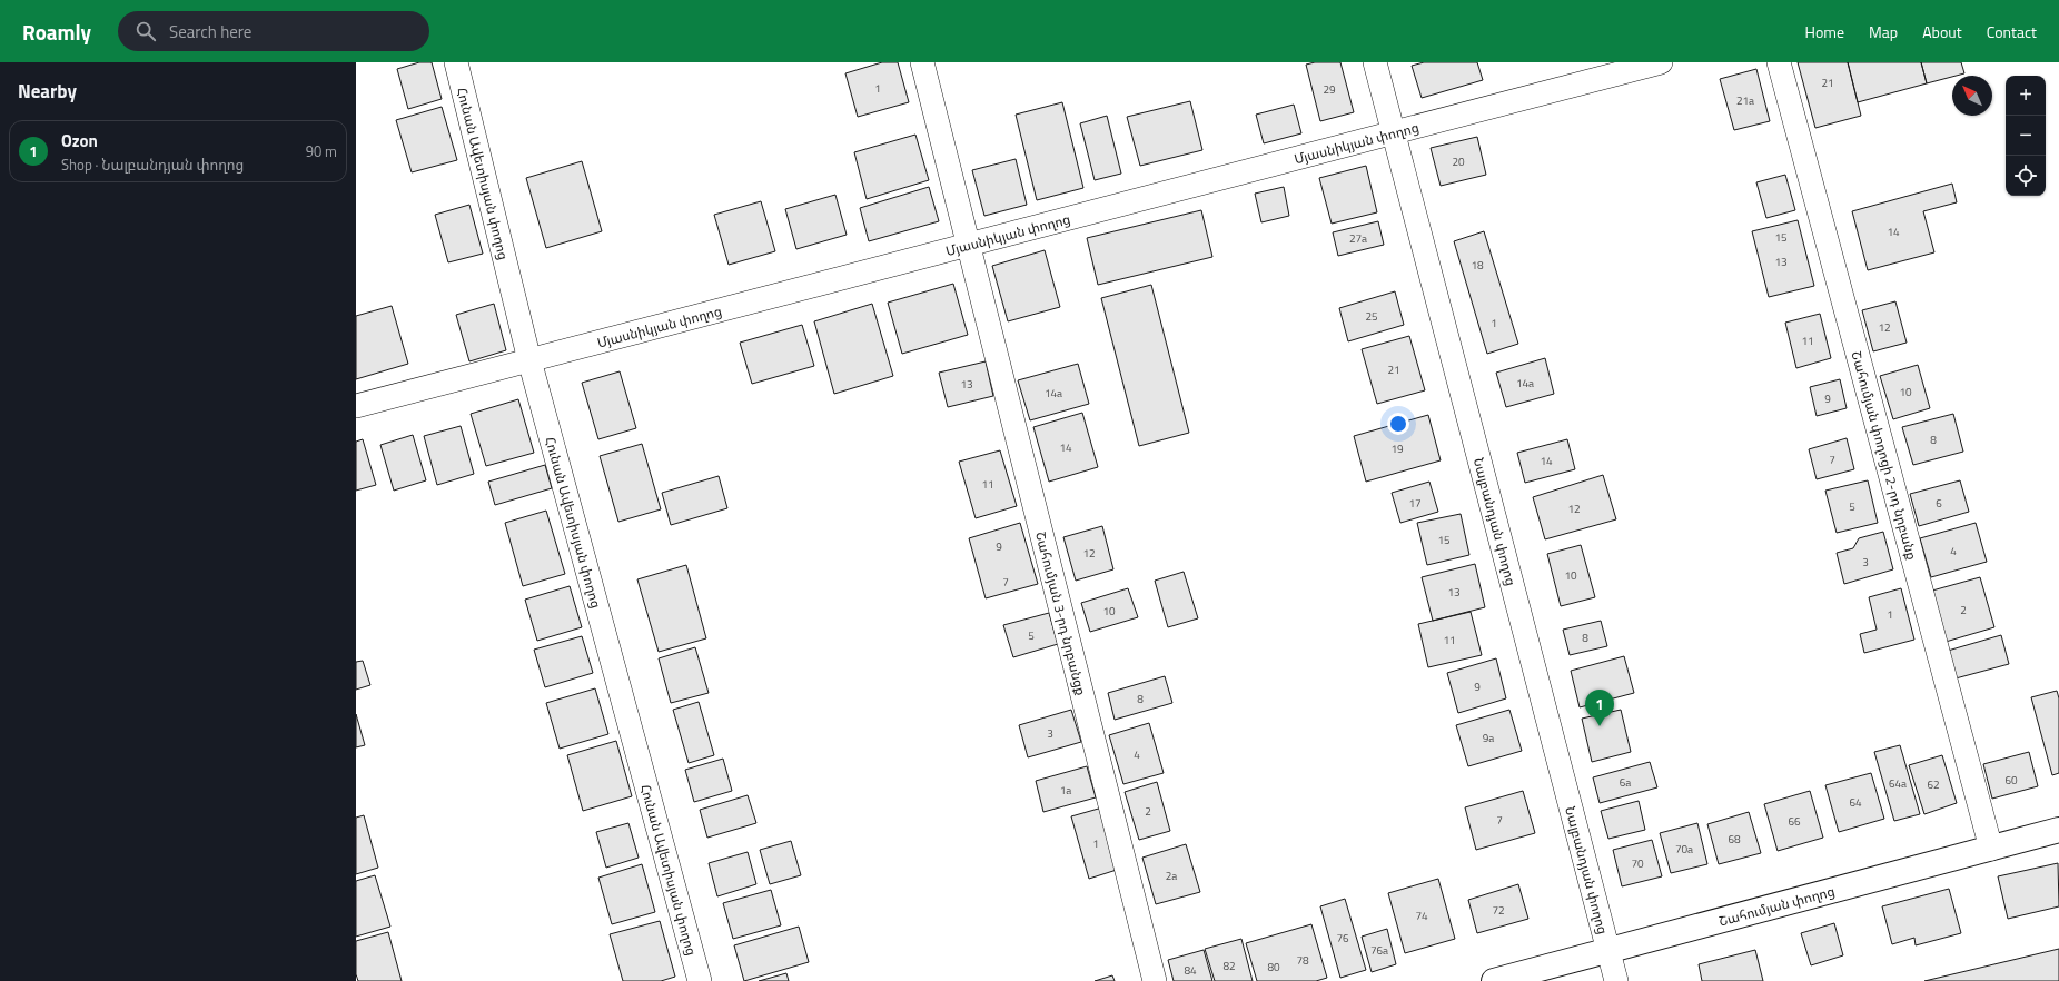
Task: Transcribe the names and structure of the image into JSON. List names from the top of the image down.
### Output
{
  "streets": {
    "street": [
      "Մյասնիկյան փողոց",
      "Հունան Ավետիսյան փողոց",
      "Շահումյան փողոցի 2-րդ նրբանք",
      "Նալբանդյան փողոց",
      "Շահումյան 3-րդ նրբանցք",
      "Շահումյան փողոց"
    ]
  },
  "crossings": [
    ["Մյասնիկյան փողոց", "Հունան Ավետիսյան փողոց"],
    ["Մյասնիկյան փողոց", "Նալբանդյան փողոց"],
    ["Մյասնիկյան փողոց", "Շահումյան 3-րդ նրբանցք"],
    ["Շահումյան փողոցի 2-րդ նրբանք", "Շահումյան փողոց"],
    ["Նալբանդյան փողոց", "Շահումյան փողոց"]
  ],
  "house_numbers": [
    "21",
    "1",
    "29",
    "21a",
    "20",
    "14",
    "15",
    "27a",
    "13",
    "18",
    "25",
    "1",
    "12",
    "11",
    "21",
    "14a",
    "13",
    "10",
    "14a",
    "9",
    "8",
    "14",
    "19",
    "7",
    "14",
    "11",
    "17",
    "6",
    "5",
    "12",
    "15",
    "9",
    "4",
    "12",
    "3",
    "10",
    "7",
    "13",
    "2",
    "10",
    "1",
    "5",
    "8",
    "11",
    "9",
    "8",
    "3",
    "9a",
    "4",
    "60",
    "6a",
    "64a",
    "62",
    "1a",
    "64",
    "2",
    "7",
    "66",
    "68",
    "1",
    "70a",
    "70",
    "2a",
    "72",
    "74",
    "76",
    "76a",
    "78",
    "82",
    "80",
    "84"
  ],
  "north": "top left",
  "page": {
    "header": "Roamly",
    "search": "Search here",
    "nav": [
      "Home",
      "Map",
      "About",
      "Contact"
    ],
    "heading": "Nearby",
    "map_buttons": ["+", "−"],
    "list": [
      {
        "mark": "1",
        "name": "Ozon",
        "note": "Shop · Նալբանդյան փողոց",
        "value": "90 m"
      }
    ],
    "pins": "1"
  }
}
